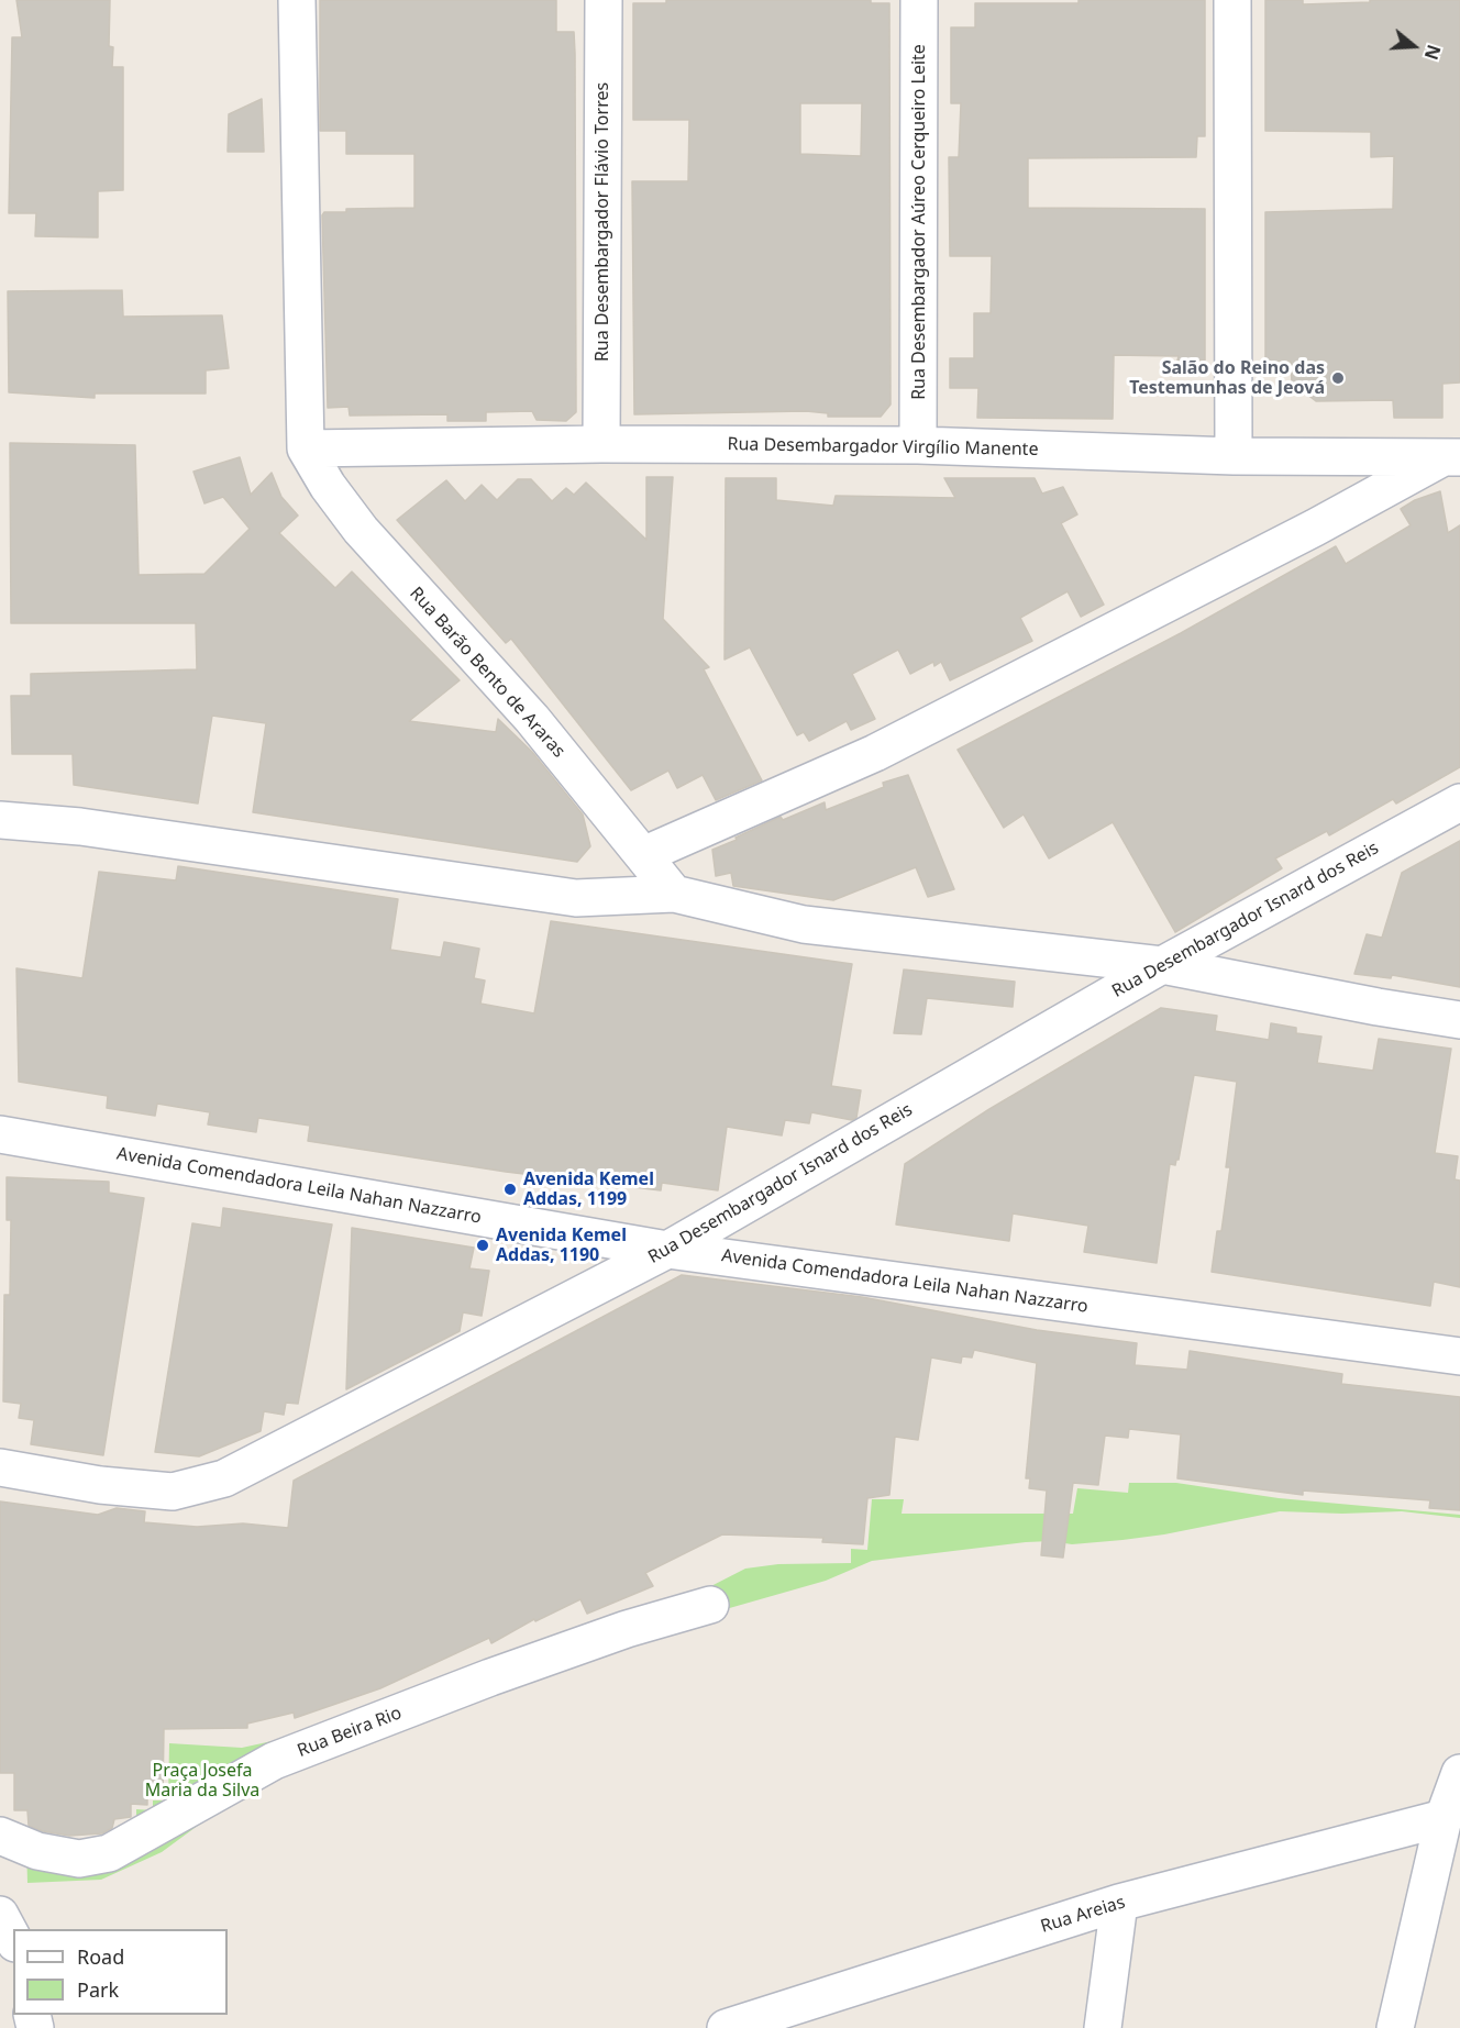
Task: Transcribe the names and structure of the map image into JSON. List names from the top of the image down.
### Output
{
  "streets": {
    "street": [
      "Rua Desembargador Flávio Torres",
      "Rua Desembargador Aúreo Cerqueiro Leite",
      "Rua Desembargador Virgílio Manente",
      "Rua Barão Bento de Araras",
      "Rua Desembargador Isnard dos Reis",
      "Avenida Comendadora Leila Nahan Nazzarro",
      "Rua Beira Rio",
      "Rua Areias"
    ]
  },
  "crossings": [
    ["Rua Desembargador Flávio Torres", "Rua Desembargador Virgílio Manente"],
    ["Rua Desembargador Aúreo Cerqueiro Leite", "Rua Desembargador Virgílio Manente"],
    ["Rua Desembargador Virgílio Manente", "Rua Barão Bento de Araras"],
    ["Rua Desembargador Isnard dos Reis", "Avenida Comendadora Leila Nahan Nazzarro"]
  ],
  "parks": ["Praça Josefa Maria da Silva"],
  "places": ["Salão do Reino das Testemunhas de Jeová", "Avenida Kemel Addas, 1199", "Avenida Kemel Addas, 1190"],
  "legend": ["Road", "Park"],
  "north": "right"
}
